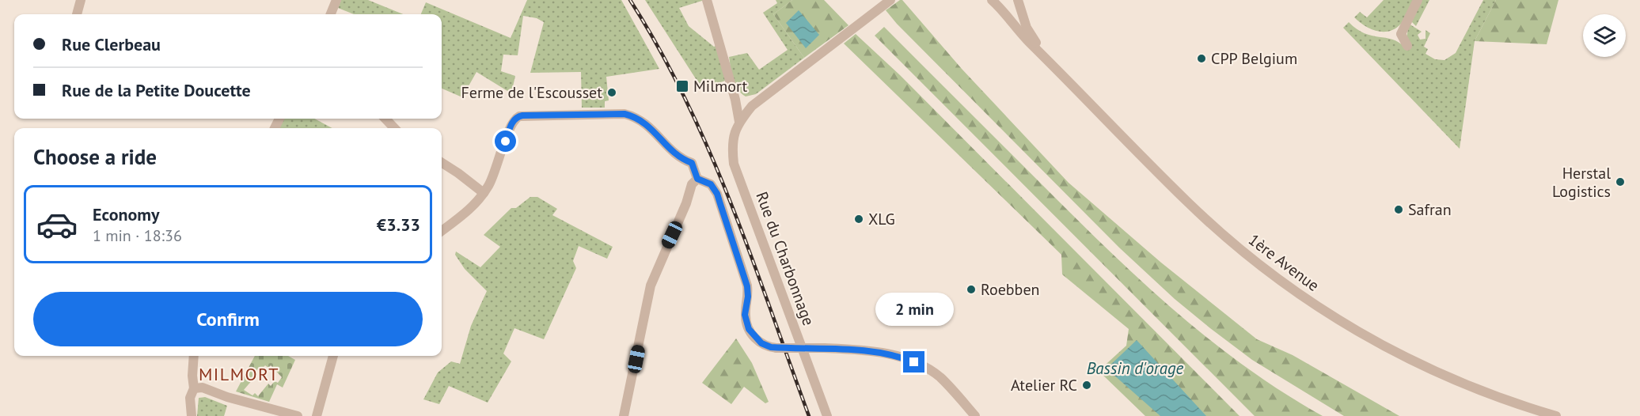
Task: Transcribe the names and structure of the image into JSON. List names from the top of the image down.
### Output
{
  "streets": {
    "street": ["Rue du Charbonnage", "1ère Avenue"]
  },
  "districts": ["MILMORT"],
  "water": ["Bassin d'orage"],
  "places": {
    "other": [
      "CPP Belgium",
      "Ferme de l'Escousset",
      "Herstal Logistics",
      "Safran",
      "XLG",
      "Roebben",
      "Atelier RC"
    ],
    "transit": ["Milmort"]
  },
  "page": {
    "banner": ["Rue Clerbeau", "Rue de la Petite Doucette"],
    "heading": "Choose a ride",
    "list": [
      {
        "name": "Economy",
        "note": "1 min · 18:36",
        "value": "€3.33"
      }
    ],
    "buttons": "Confirm",
    "bubble": "2 min"
  }
}
